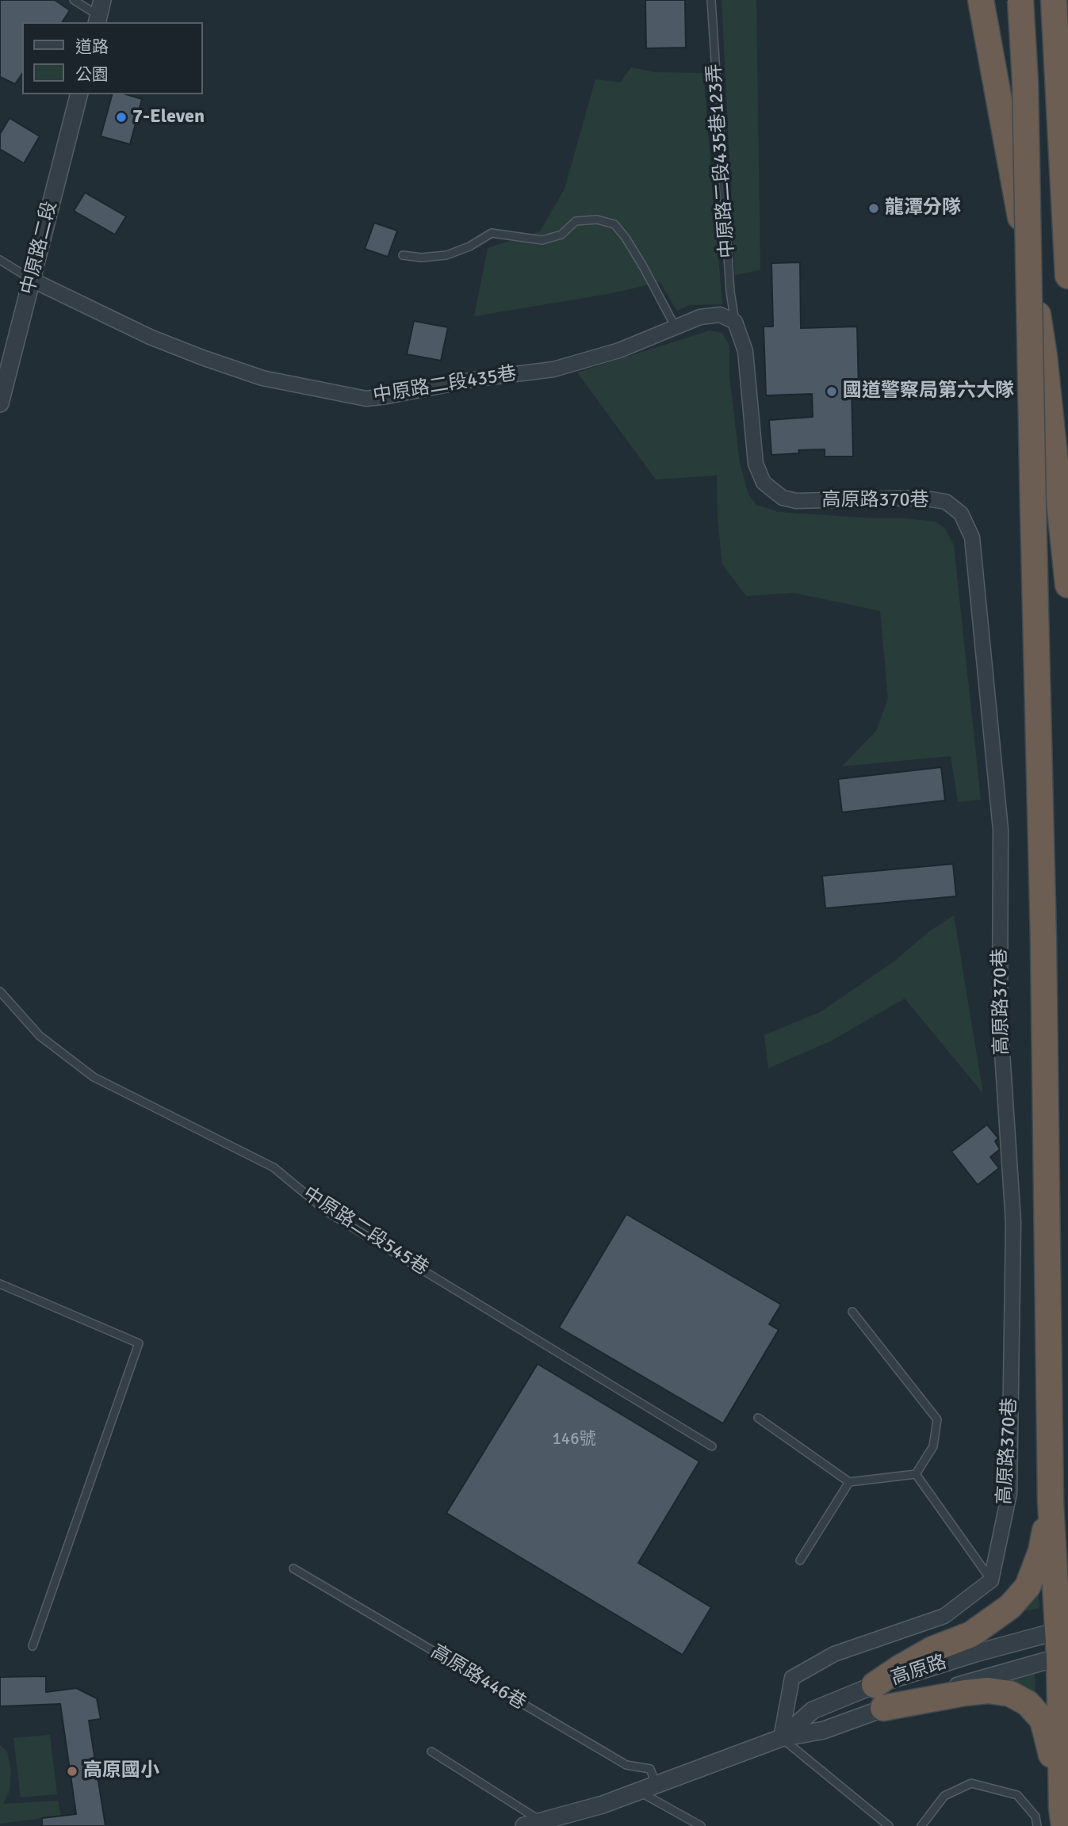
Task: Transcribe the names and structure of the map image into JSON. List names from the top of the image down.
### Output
{
  "streets": {
    "street": [
      "中原路二段",
      "中原路二段435巷",
      "高原路370巷",
      "高原路"
    ],
    "lane": ["中原路二段435巷123弄", "中原路二段545巷", "高原路446巷"]
  },
  "crossings": [
    ["中原路二段435巷123弄", "中原路二段435巷"],
    ["中原路二段435巷123弄", "高原路370巷"],
    ["中原路二段", "中原路二段435巷"],
    ["中原路二段435巷", "高原路370巷"],
    ["高原路", "高原路446巷"]
  ],
  "places": [
    "7-Eleven",
    "龍潭分隊",
    "國道警察局第六大隊",
    "高原國小"
  ],
  "house_numbers": ["146號"],
  "legend": ["道路", "公園"]
}
